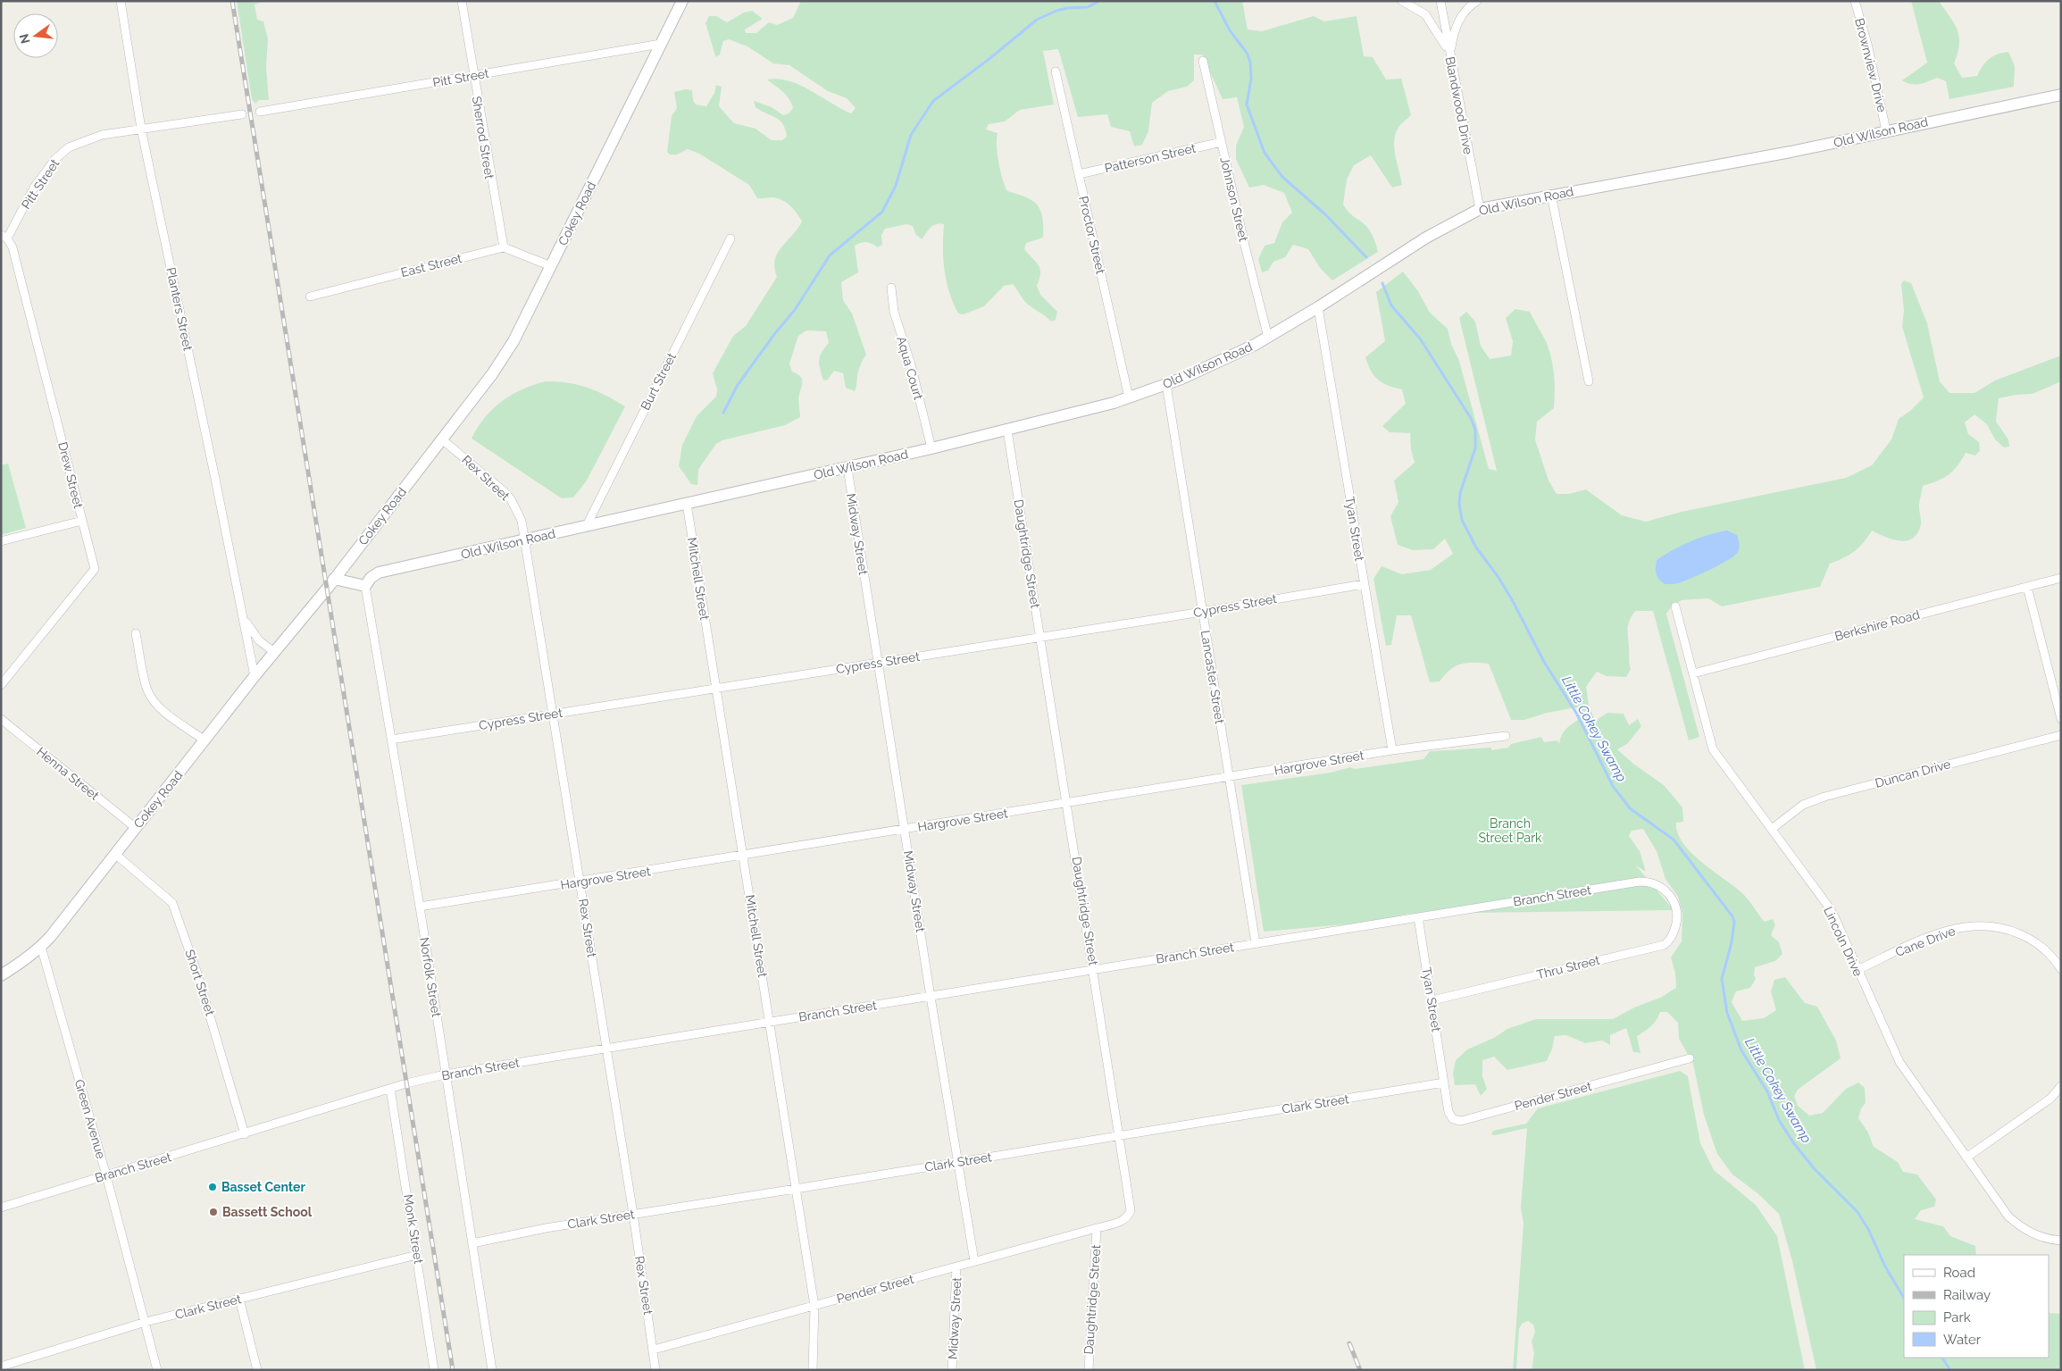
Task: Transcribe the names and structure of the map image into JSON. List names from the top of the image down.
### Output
{
  "streets": {
    "street": [
      "Brownview Drive",
      "Pitt Street",
      "Blandwood Drive",
      "Old Wilson Road",
      "Sherrod Street",
      "Patterson Street",
      "Johnson Street",
      "Cokey Road",
      "Proctor Street",
      "East Street",
      "Planters Street",
      "Aqua Court",
      "Burt Street",
      "Drew Street",
      "Rex Street",
      "Tyan Street",
      "Midway Street",
      "Daughtridge Street",
      "Mitchell Street",
      "Cypress Street",
      "Berkshire Road",
      "Lancaster Street",
      "Hargrove Street",
      "Henna Street",
      "Duncan Drive",
      "Branch Street",
      "Lincoln Drive",
      "Cane Drive",
      "Thru Street",
      "Norfolk Street",
      "Short Street",
      "Pender Street",
      "Clark Street",
      "Green Avenue",
      "Monk Street"
    ]
  },
  "crossings": [
    ["Brownview Drive", "Old Wilson Road"],
    ["Pitt Street", "Sherrod Street"],
    ["Pitt Street", "Cokey Road"],
    ["Pitt Street", "Planters Street"],
    ["Pitt Street", "Drew Street"],
    ["Blandwood Drive", "Old Wilson Road"],
    ["Old Wilson Road", "Johnson Street"],
    ["Old Wilson Road", "Proctor Street"],
    ["Old Wilson Road", "Aqua Court"],
    ["Old Wilson Road", "Burt Street"],
    ["Old Wilson Road", "Rex Street"],
    ["Old Wilson Road", "Tyan Street"],
    ["Old Wilson Road", "Midway Street"],
    ["Old Wilson Road", "Daughtridge Street"],
    ["Old Wilson Road", "Mitchell Street"],
    ["Old Wilson Road", "Lancaster Street"],
    ["Old Wilson Road", "Norfolk Street"],
    ["Sherrod Street", "East Street"],
    ["Patterson Street", "Johnson Street"],
    ["Patterson Street", "Proctor Street"],
    ["Cokey Road", "Planters Street"],
    ["Cokey Road", "Rex Street"],
    ["Cokey Road", "Henna Street"],
    ["Cokey Road", "Short Street"],
    ["Cokey Road", "Green Avenue"],
    ["Rex Street", "Cypress Street"],
    ["Rex Street", "Hargrove Street"],
    ["Rex Street", "Branch Street"],
    ["Rex Street", "Pender Street"],
    ["Rex Street", "Clark Street"],
    ["Tyan Street", "Cypress Street"],
    ["Tyan Street", "Hargrove Street"],
    ["Tyan Street", "Branch Street"],
    ["Tyan Street", "Thru Street"],
    ["Tyan Street", "Pender Street"],
    ["Tyan Street", "Clark Street"],
    ["Midway Street", "Cypress Street"],
    ["Midway Street", "Hargrove Street"],
    ["Midway Street", "Branch Street"],
    ["Midway Street", "Pender Street"],
    ["Midway Street", "Clark Street"],
    ["Daughtridge Street", "Cypress Street"],
    ["Daughtridge Street", "Hargrove Street"],
    ["Daughtridge Street", "Branch Street"],
    ["Daughtridge Street", "Pender Street"],
    ["Daughtridge Street", "Clark Street"],
    ["Mitchell Street", "Cypress Street"],
    ["Mitchell Street", "Hargrove Street"],
    ["Mitchell Street", "Branch Street"],
    ["Mitchell Street", "Pender Street"],
    ["Mitchell Street", "Clark Street"],
    ["Cypress Street", "Lancaster Street"],
    ["Cypress Street", "Norfolk Street"],
    ["Berkshire Road", "Lincoln Drive"],
    ["Lancaster Street", "Hargrove Street"],
    ["Lancaster Street", "Branch Street"],
    ["Hargrove Street", "Norfolk Street"],
    ["Duncan Drive", "Lincoln Drive"],
    ["Branch Street", "Thru Street"],
    ["Branch Street", "Norfolk Street"],
    ["Branch Street", "Short Street"],
    ["Branch Street", "Green Avenue"],
    ["Branch Street", "Monk Street"],
    ["Lincoln Drive", "Cane Drive"],
    ["Norfolk Street", "Clark Street"],
    ["Pender Street", "Clark Street"],
    ["Clark Street", "Green Avenue"],
    ["Clark Street", "Monk Street"]
  ],
  "water": ["Little Cokey Swamp"],
  "parks": ["Branch Street Park"],
  "places": ["Basset Center", "Bassett School"],
  "legend": [
    "Road",
    "Railway",
    "Park",
    "Water"
  ],
  "north": "left"
}
